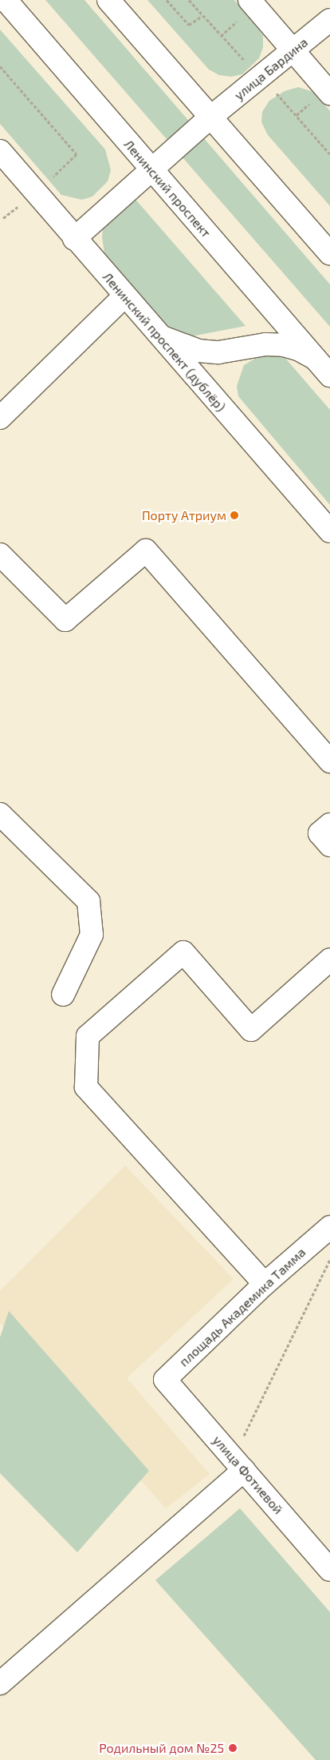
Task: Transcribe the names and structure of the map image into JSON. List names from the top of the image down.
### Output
{
  "streets": {
    "street": [
      "улица Бардина",
      "Ленинский проспект",
      "Ленинский проспект (дублёр)",
      "площадь Академика Тамма",
      "улица Фотиевой"
    ]
  },
  "crossings": [
    ["улица Бардина", "Ленинский проспект"],
    ["улица Бардина", "Ленинский проспект (дублёр)"],
    ["площадь Академика Тамма", "улица Фотиевой"]
  ],
  "places": ["Порту Атриум", "Родильный дом №25"]
}
